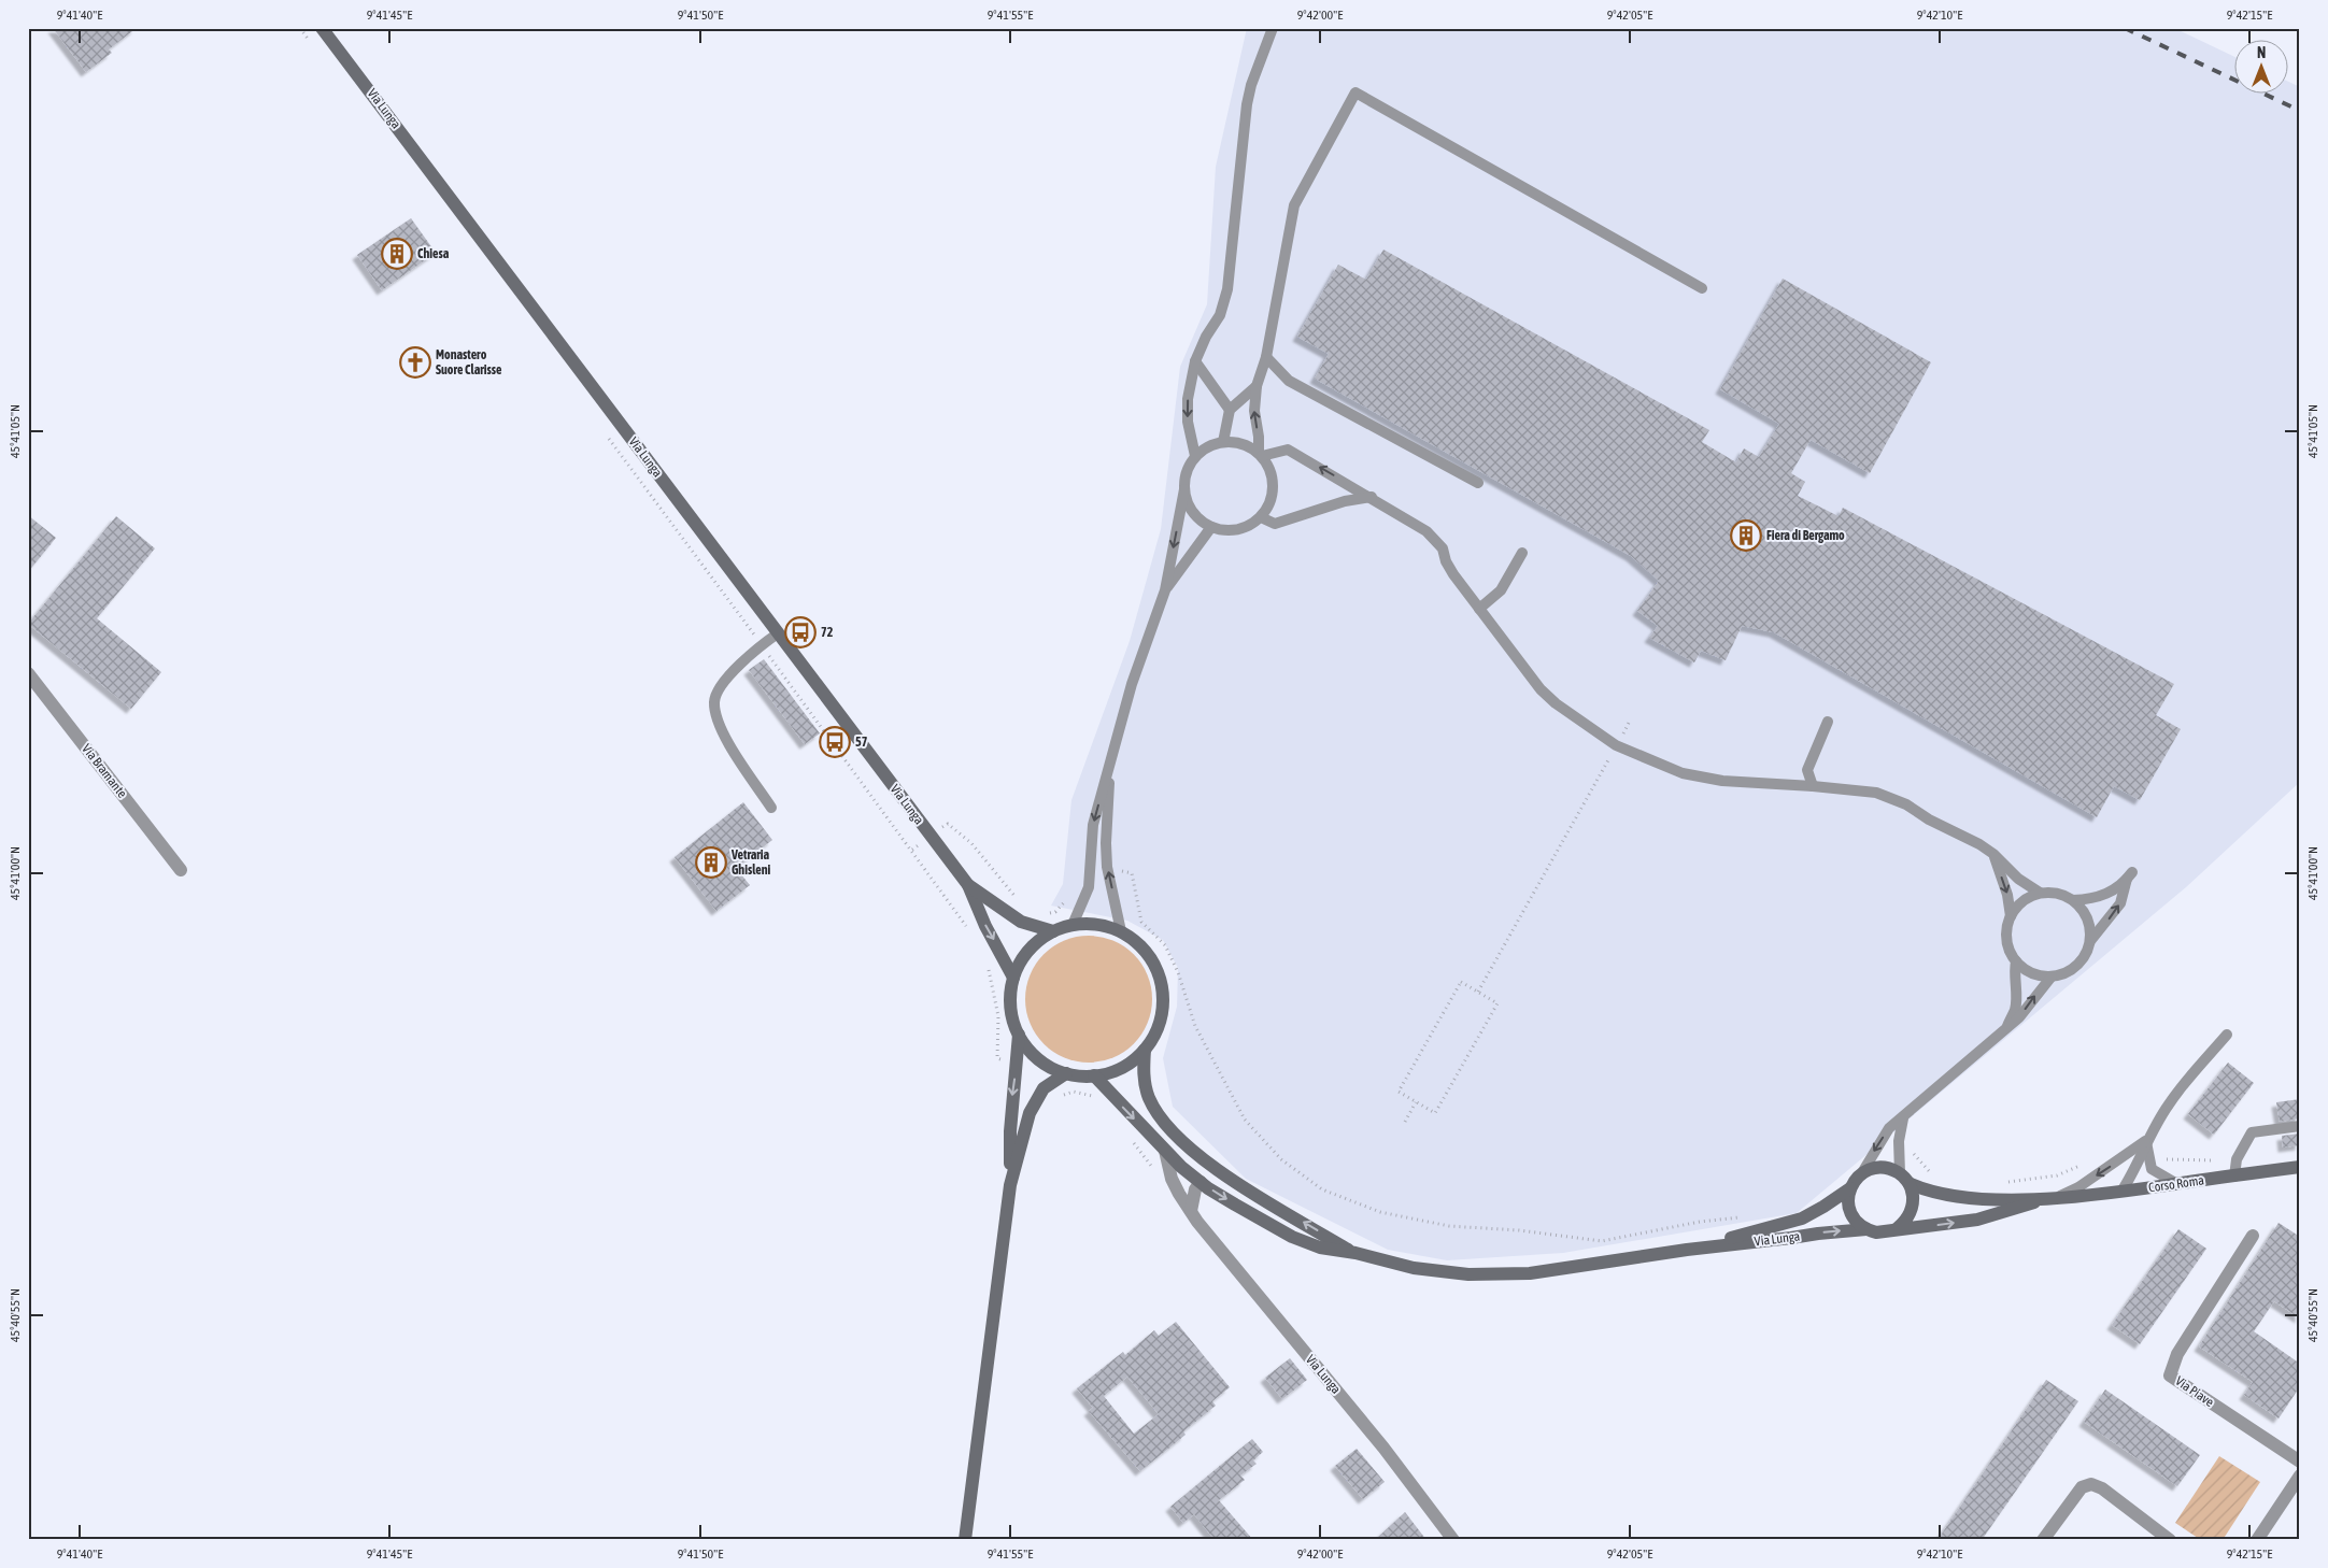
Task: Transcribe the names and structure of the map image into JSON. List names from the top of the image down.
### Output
{
  "streets": {
    "street": [
      "Via Lunga",
      "Via Bramante",
      "Corso Roma",
      "Via Piave"
    ]
  },
  "crossings": [
    ["Via Lunga", "Corso Roma"]
  ],
  "places": {
    "building": ["Chiesa", "Fiera di Bergamo", "Vetraria Ghisleni"],
    "church": ["Monastero Suore Clarisse"],
    "bus stop": ["72", "57"]
  },
  "north": "top",
  "coordinates": [
    "9°41'40\"E",
    "9°41'45\"E",
    "9°41'50\"E",
    "9°41'55\"E",
    "9°42'00\"E",
    "9°42'05\"E",
    "9°42'10\"E",
    "9°42'15\"E",
    "45°41'05\"N",
    "45°41'00\"N",
    "45°40'55\"N"
  ]
}
